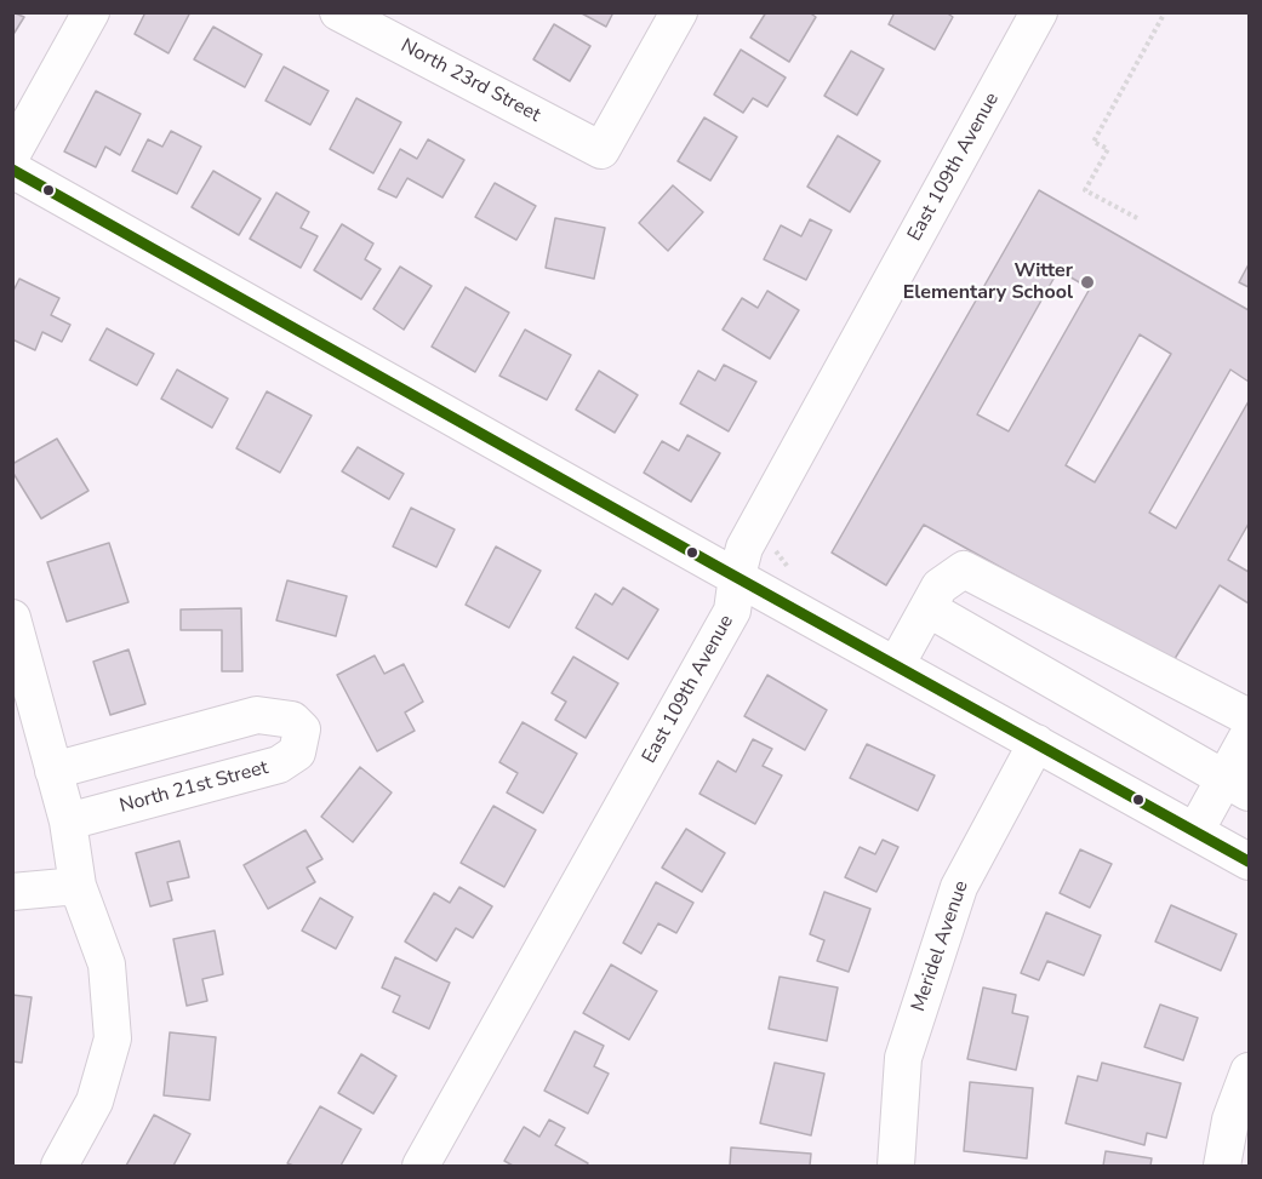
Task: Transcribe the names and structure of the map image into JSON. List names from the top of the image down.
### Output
{
  "streets": {
    "street": [
      "North 23rd Street",
      "East 109th Avenue",
      "North 21st Street",
      "Meridel Avenue"
    ]
  },
  "places": ["Witter Elementary School"]
}
